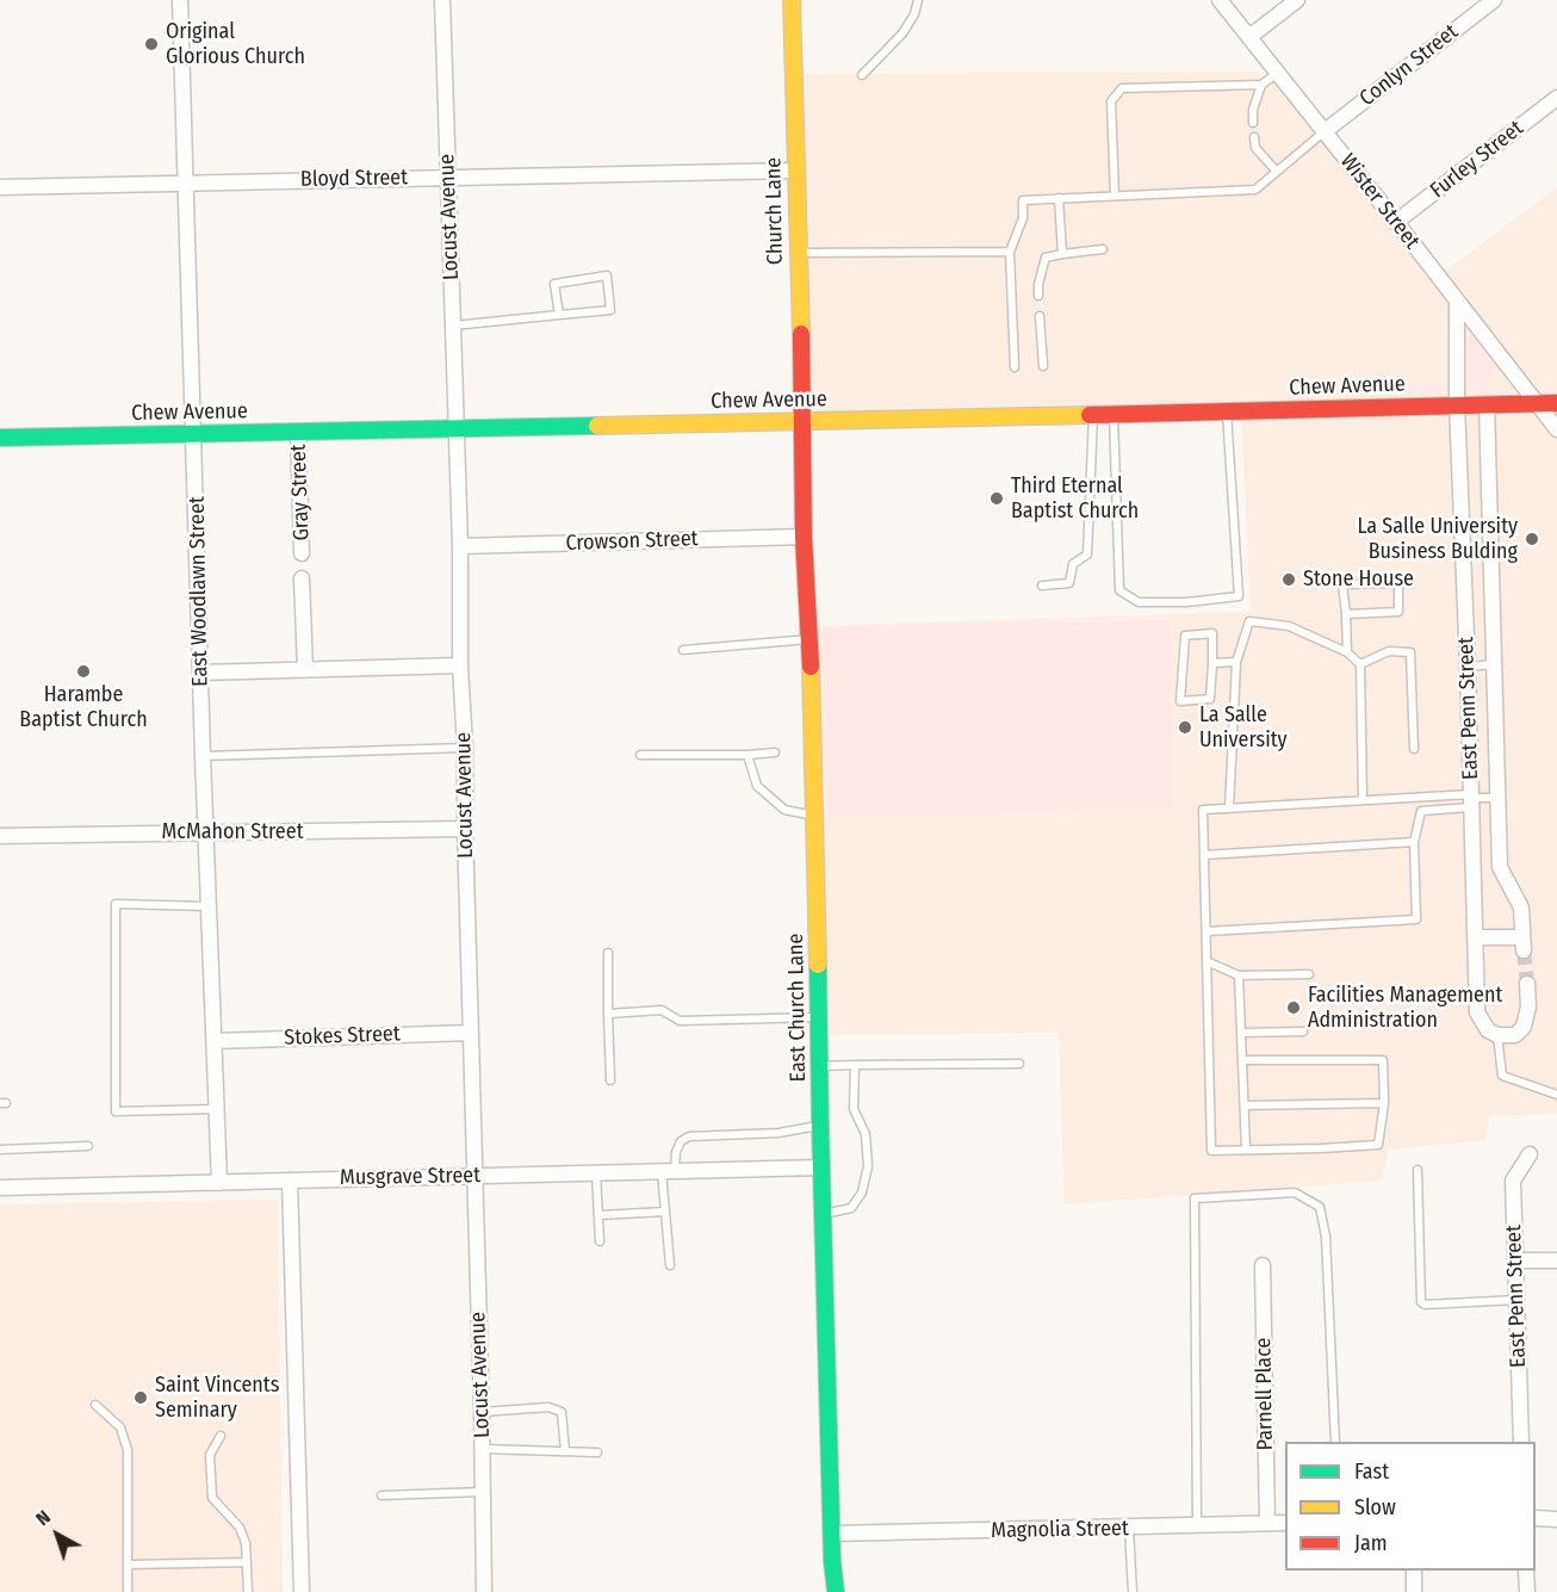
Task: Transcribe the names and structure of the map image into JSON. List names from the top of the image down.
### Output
{
  "streets": {
    "street": [
      "Conlyn Street",
      "Furley Street",
      "Bloyd Street",
      "Wister Street",
      "Church Lane",
      "Locust Avenue",
      "Chew Avenue",
      "Gray Street",
      "Crowson Street",
      "East Woodlawn Street",
      "East Penn Street",
      "McMahon Street",
      "East Church Lane",
      "Stokes Street",
      "Musgrave Street",
      "Parnell Place",
      "Magnolia Street"
    ]
  },
  "crossings": [
    ["Conlyn Street", "Wister Street"],
    ["Furley Street", "Wister Street"],
    ["Bloyd Street", "Church Lane"],
    ["Bloyd Street", "Locust Avenue"],
    ["Bloyd Street", "East Woodlawn Street"],
    ["Wister Street", "Chew Avenue"],
    ["Wister Street", "East Penn Street"],
    ["Church Lane", "Chew Avenue"],
    ["Church Lane", "East Church Lane"],
    ["Locust Avenue", "Chew Avenue"],
    ["Locust Avenue", "Crowson Street"],
    ["Locust Avenue", "McMahon Street"],
    ["Locust Avenue", "Stokes Street"],
    ["Locust Avenue", "Musgrave Street"],
    ["Chew Avenue", "Gray Street"],
    ["Chew Avenue", "East Woodlawn Street"],
    ["Chew Avenue", "East Penn Street"],
    ["Chew Avenue", "East Church Lane"],
    ["Crowson Street", "East Church Lane"],
    ["East Woodlawn Street", "McMahon Street"],
    ["East Woodlawn Street", "Stokes Street"],
    ["East Woodlawn Street", "Musgrave Street"],
    ["East Church Lane", "Musgrave Street"],
    ["East Church Lane", "Magnolia Street"],
    ["Parnell Place", "Magnolia Street"]
  ],
  "places": [
    "Original Glorious Church",
    "Third Eternal Baptist Church",
    "La Salle University Business Bulding",
    "Stone House",
    "Harambe Baptist Church",
    "La Salle University",
    "Facilities Management Administration",
    "Saint Vincents Seminary"
  ],
  "legend": ["Fast", "Slow", "Jam"],
  "north": "top left"
}
